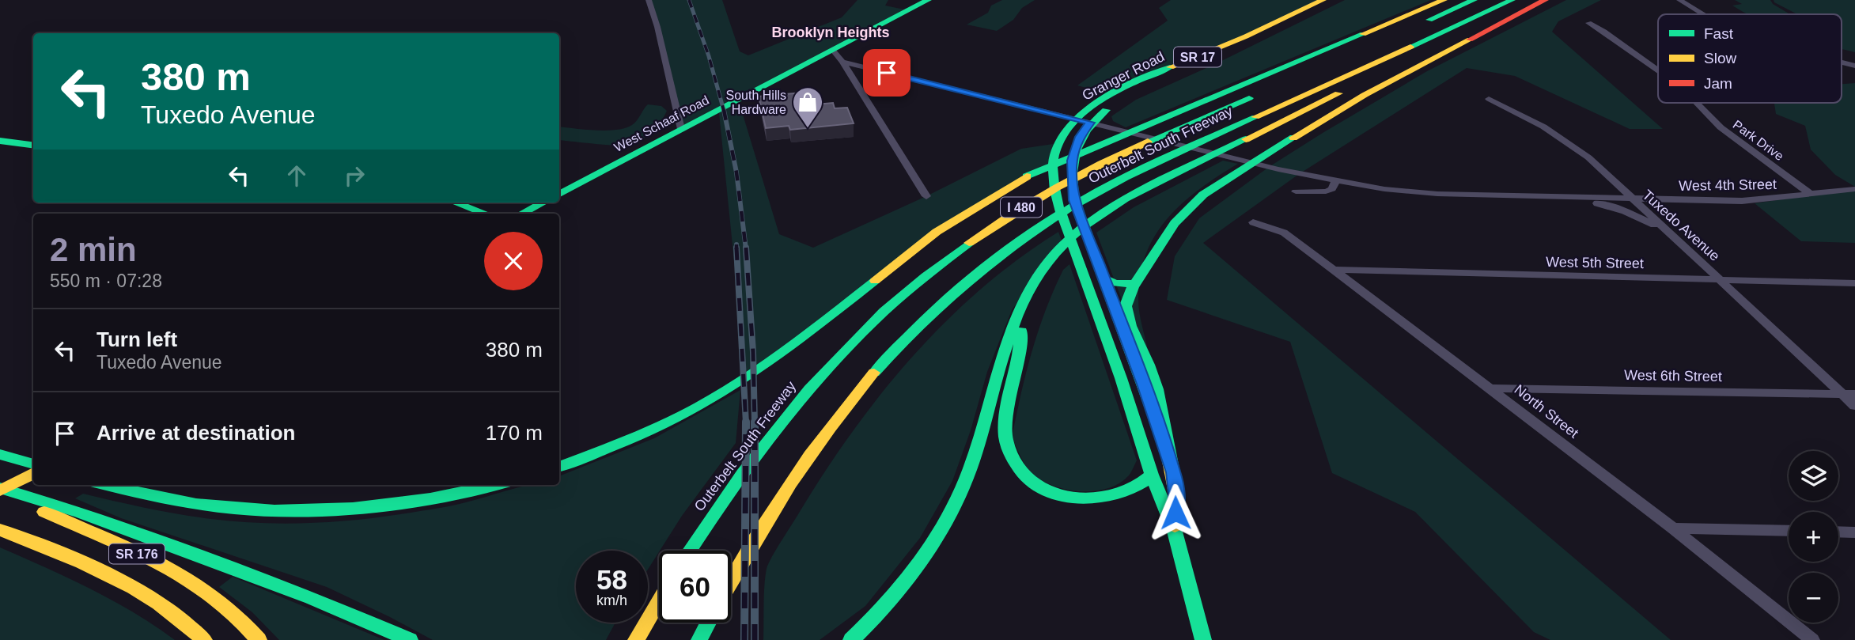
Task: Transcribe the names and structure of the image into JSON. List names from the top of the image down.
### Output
{
  "streets": {
    "main road": [
      "SR 17",
      "Granger Road",
      "West Schaaf Road",
      "Outerbelt South Freeway",
      "I 480",
      "SR 176"
    ],
    "street": [
      "Park Drive",
      "West 4th Street",
      "Tuxedo Avenue",
      "West 5th Street",
      "West 6th Street",
      "North Street"
    ]
  },
  "crossings": [
    ["SR 17", "Granger Road"],
    ["Granger Road", "Tuxedo Avenue"],
    ["Park Drive", "West 4th Street"],
    ["West 4th Street", "Tuxedo Avenue"],
    ["Tuxedo Avenue", "West 5th Street"],
    ["Tuxedo Avenue", "West 6th Street"],
    ["West 5th Street", "North Street"],
    ["West 6th Street", "North Street"]
  ],
  "districts": ["Brooklyn Heights"],
  "places": {
    "shop": ["South Hills Hardware"]
  },
  "legend": ["Fast", "Slow", "Jam"],
  "page": {
    "turn": ["380 m", "Tuxedo Avenue"],
    "heading": ["2 min", "550 m · 07:28"],
    "list": [
      {
        "name": "Turn left",
        "note": "Tuxedo Avenue",
        "value": "380 m"
      },
      {
        "name": "Arrive at destination",
        "value": "170 m"
      }
    ],
    "map_buttons": ["+", "−"],
    "speed": "58 km/h",
    "limit": "60"
  }
}
